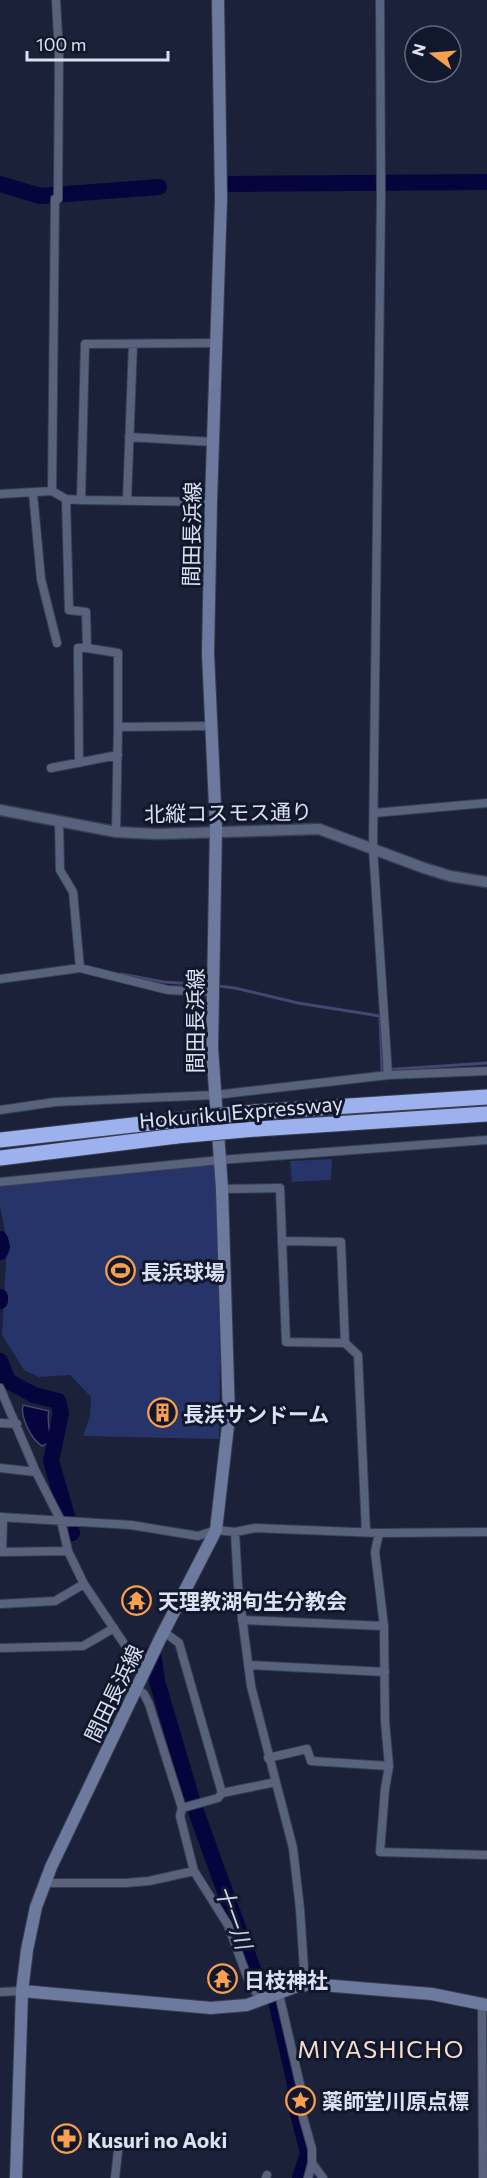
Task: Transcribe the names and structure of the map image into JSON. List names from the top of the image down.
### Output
{
  "streets": {
    "highway": ["Hokuriku Expressway"],
    "main road": ["間田長浜線"],
    "street": ["北縦コスモス通り"]
  },
  "crossings": [
    ["間田長浜線", "北縦コスモス通り"]
  ],
  "districts": ["MIYASHICHO"],
  "water": ["十一川"],
  "places": {
    "sports": ["長浜球場"],
    "building": ["長浜サンドーム"],
    "temple": ["天理教湖旬生分教会", "日枝神社"],
    "place": ["薬師堂川原点標"],
    "pharmacy": ["Kusuri no Aoki"]
  },
  "scale_bar": "100 m",
  "north": "left"
}
